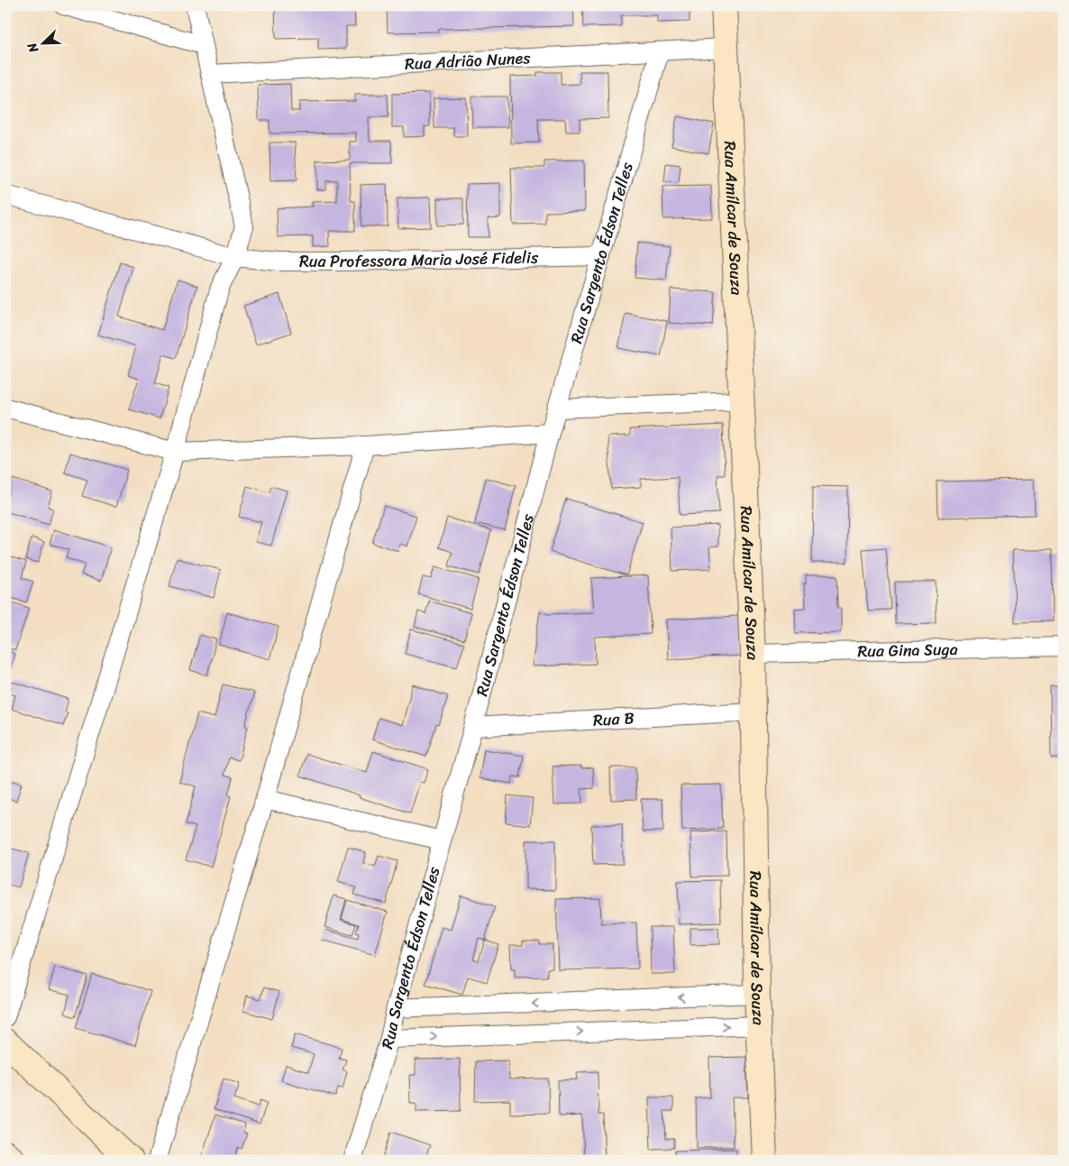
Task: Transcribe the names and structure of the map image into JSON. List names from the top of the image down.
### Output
{
  "streets": {
    "street": [
      "Rua Adrião Nunes",
      "Rua Amílcar de Souza",
      "Rua Sargento Édson Telles",
      "Rua Professora Maria José Fidelis",
      "Rua Gina Suga",
      "Rua B"
    ]
  },
  "crossings": [
    ["Rua Adrião Nunes", "Rua Amílcar de Souza"],
    ["Rua Adrião Nunes", "Rua Sargento Édson Telles"],
    ["Rua Amílcar de Souza", "Rua Gina Suga"],
    ["Rua Amílcar de Souza", "Rua B"],
    ["Rua Sargento Édson Telles", "Rua Professora Maria José Fidelis"],
    ["Rua Sargento Édson Telles", "Rua B"]
  ],
  "north": "bottom left"
}
